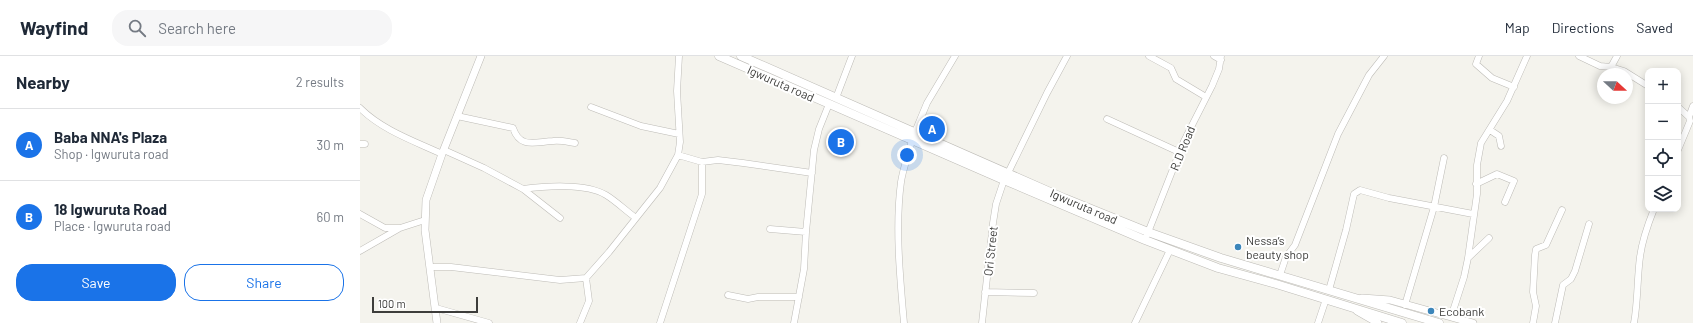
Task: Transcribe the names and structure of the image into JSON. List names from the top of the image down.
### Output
{
  "streets": {
    "main road": ["Igwuruta road"],
    "street": ["R.D Road", "Ori Street"]
  },
  "crossings": [
    ["Igwuruta road", "R.D Road"],
    ["Igwuruta road", "Ori Street"]
  ],
  "places": ["Nessa’s beauty shop", "Ecobank"],
  "scale_bar": "100 m",
  "north": "right",
  "page": {
    "header": "Wayfind",
    "search": "Search here",
    "nav": ["Map", "Directions", "Saved"],
    "heading": ["Nearby", "2 results"],
    "map_buttons": ["+", "−"],
    "list": [
      {
        "mark": "A",
        "name": "Baba NNA's Plaza",
        "note": "Shop · Igwuruta road",
        "value": "30 m"
      },
      {
        "mark": "B",
        "name": "18 Igwuruta Road",
        "note": "Place · Igwuruta road",
        "value": "60 m"
      }
    ],
    "pins": ["A", "B"],
    "buttons": ["Save", "Share"],
    "scale": "100 m"
  }
}
